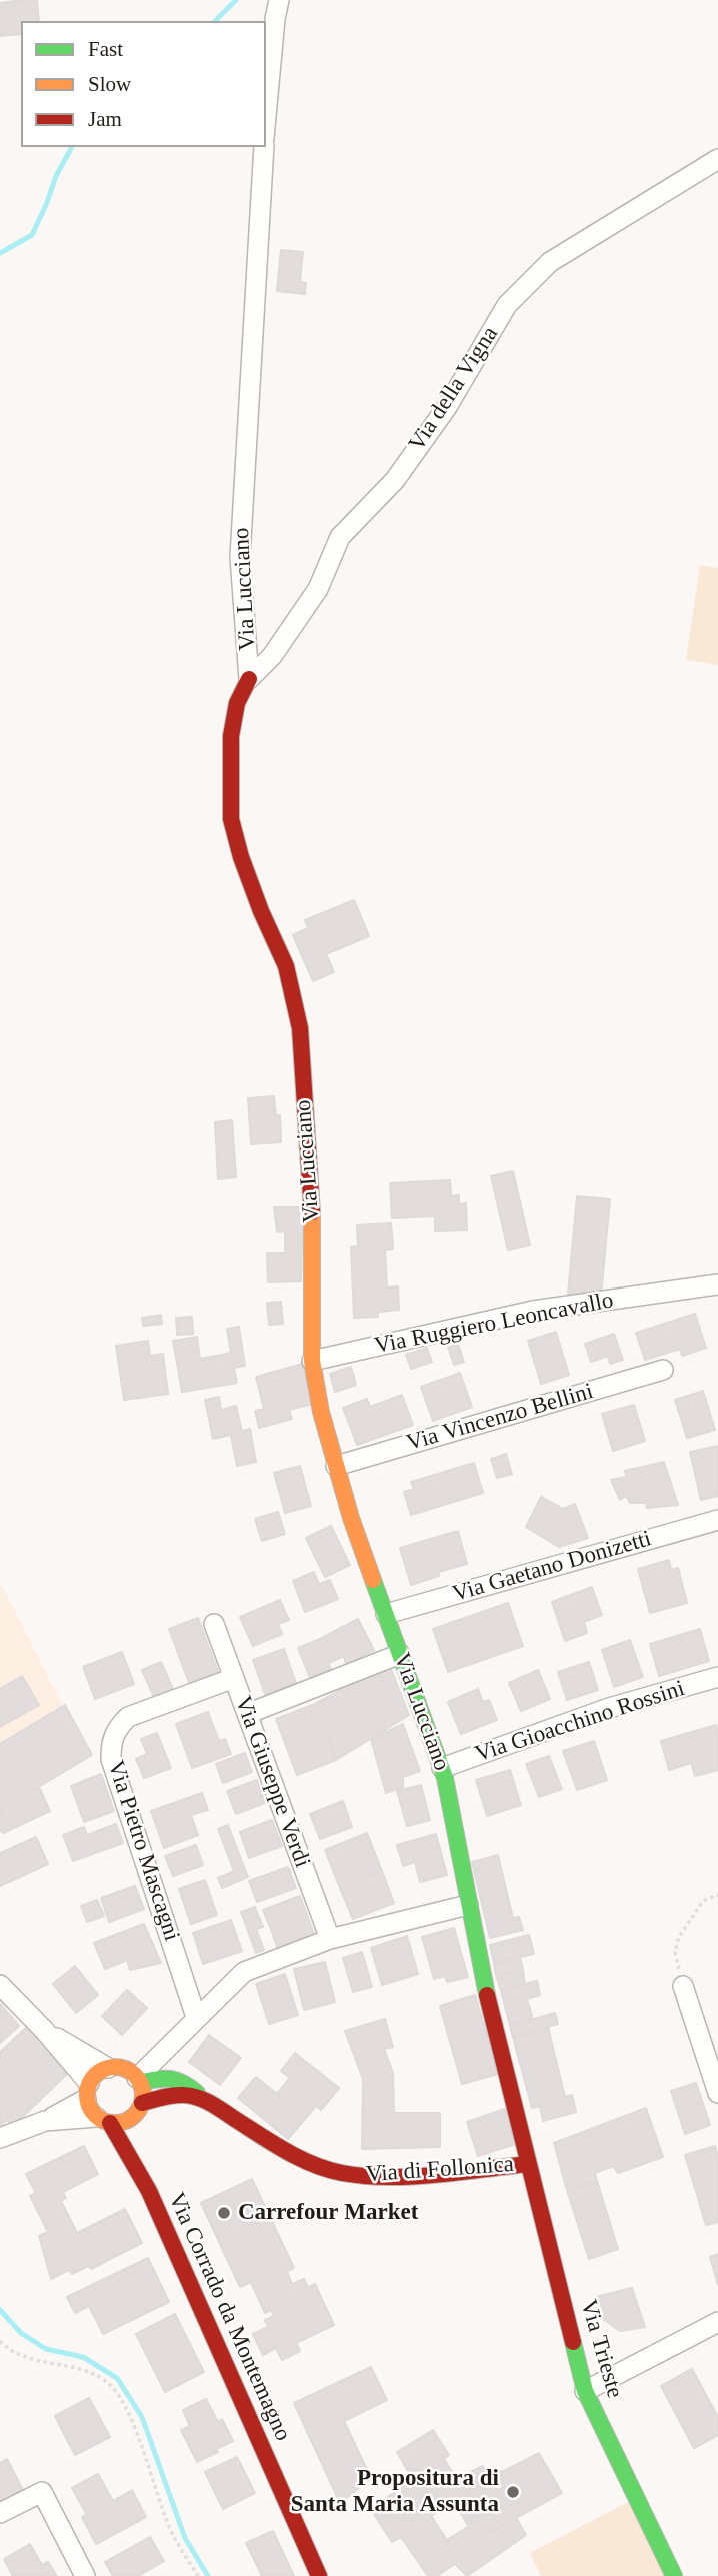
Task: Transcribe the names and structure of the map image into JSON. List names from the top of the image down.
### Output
{
  "streets": {
    "street": [
      "Via della Vigna",
      "Via Lucciano",
      "Via Ruggiero Leoncavallo",
      "Via Vincenzo Bellini",
      "Via Gaetano Donizetti",
      "Via Gioacchino Rossini",
      "Via Giuseppe Verdi",
      "Via Pietro Mascagni",
      "Via di Follonica",
      "Via Corrado da Montemagno",
      "Via Trieste"
    ]
  },
  "crossings": [
    ["Via della Vigna", "Via Lucciano"],
    ["Via Lucciano", "Via Ruggiero Leoncavallo"],
    ["Via Lucciano", "Via Vincenzo Bellini"],
    ["Via Lucciano", "Via Gaetano Donizetti"],
    ["Via Lucciano", "Via Gioacchino Rossini"],
    ["Via Lucciano", "Via di Follonica"],
    ["Via Lucciano", "Via Trieste"],
    ["Via Giuseppe Verdi", "Via Pietro Mascagni"],
    ["Via di Follonica", "Via Corrado da Montemagno"],
    ["Via di Follonica", "Via Trieste"]
  ],
  "places": ["Carrefour Market", "Propositura di Santa Maria Assunta"],
  "legend": ["Fast", "Slow", "Jam"]
}
